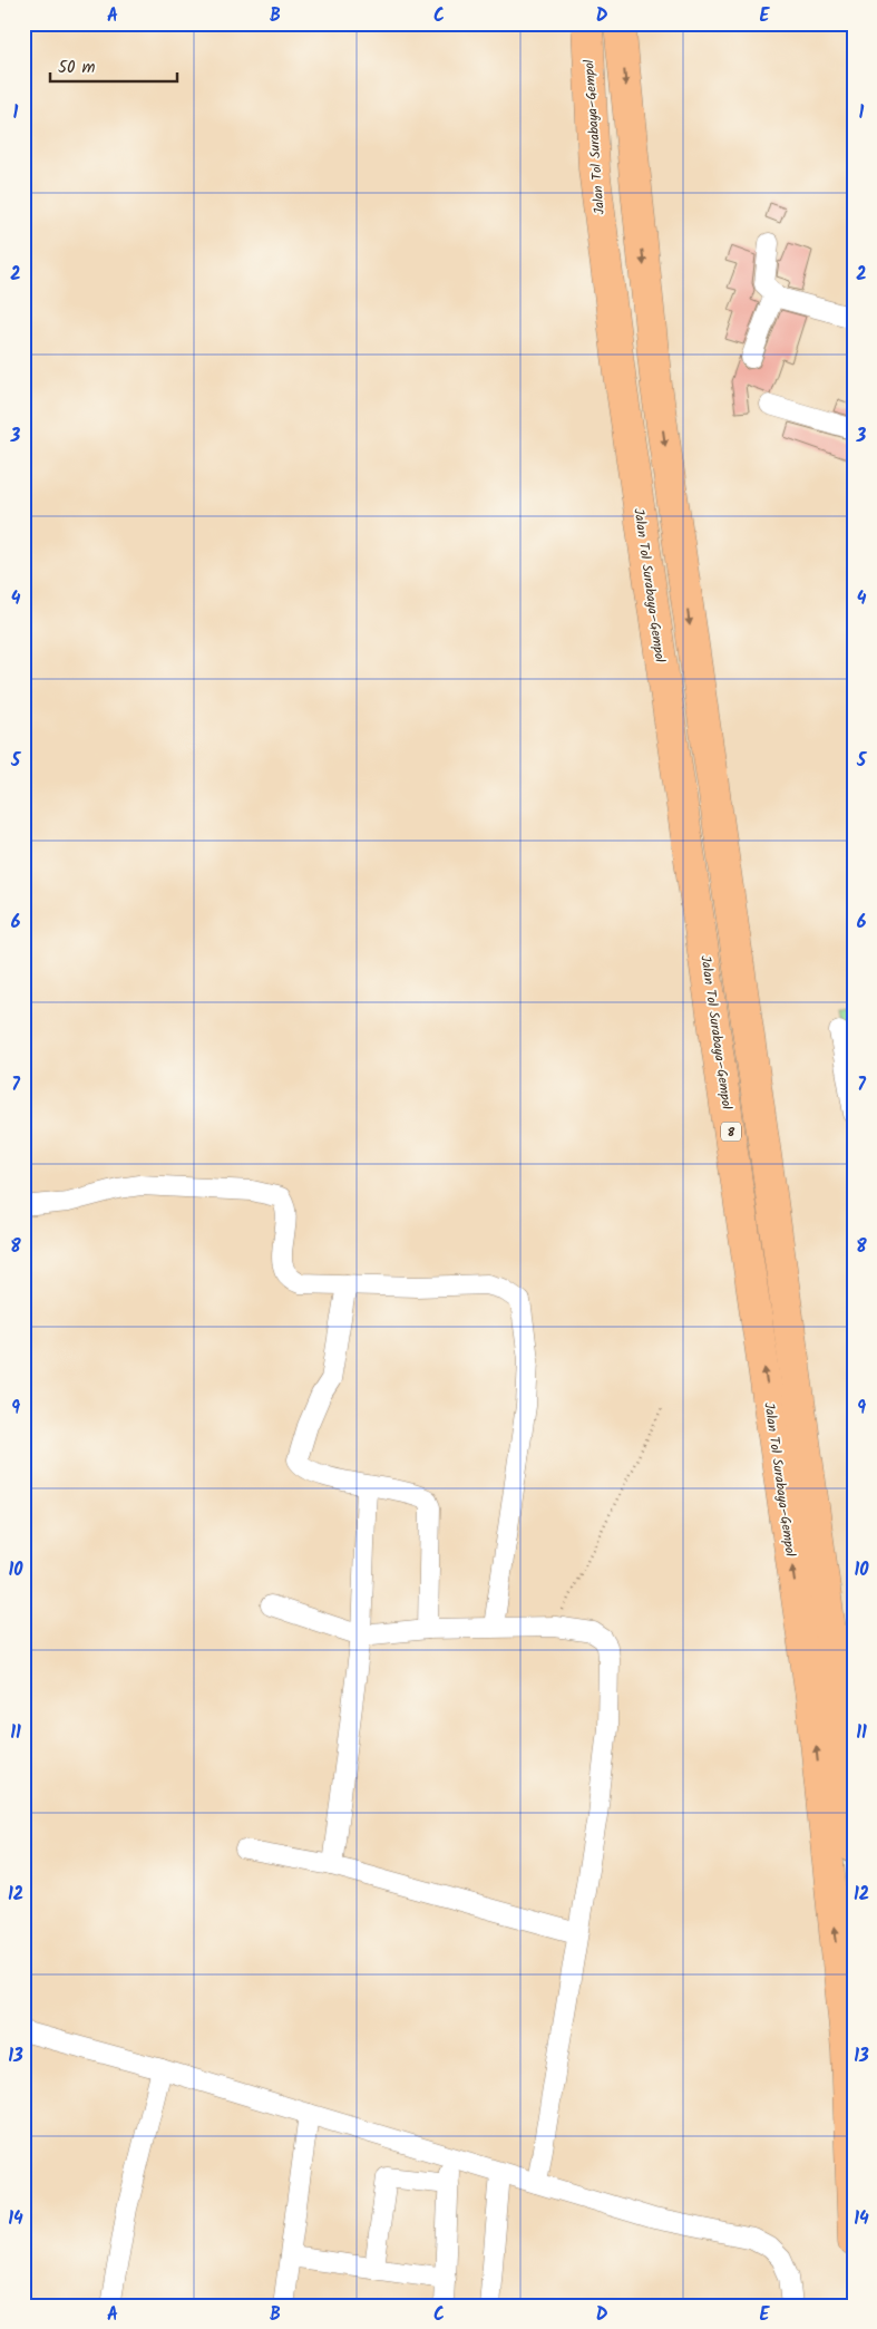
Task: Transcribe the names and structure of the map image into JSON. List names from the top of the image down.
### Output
{
  "streets": {
    "highway": ["Jalan Tol Surabaya–Gempol", "8"]
  },
  "scale_bar": "50 m",
  "grid": {
    "columns": [
      "A",
      "B",
      "C",
      "D",
      "E"
    ],
    "rows": [
      "1",
      "2",
      "3",
      "4",
      "5",
      "6",
      "7",
      "8",
      "9",
      "10",
      "11",
      "12",
      "13",
      "14"
    ]
  }
}
